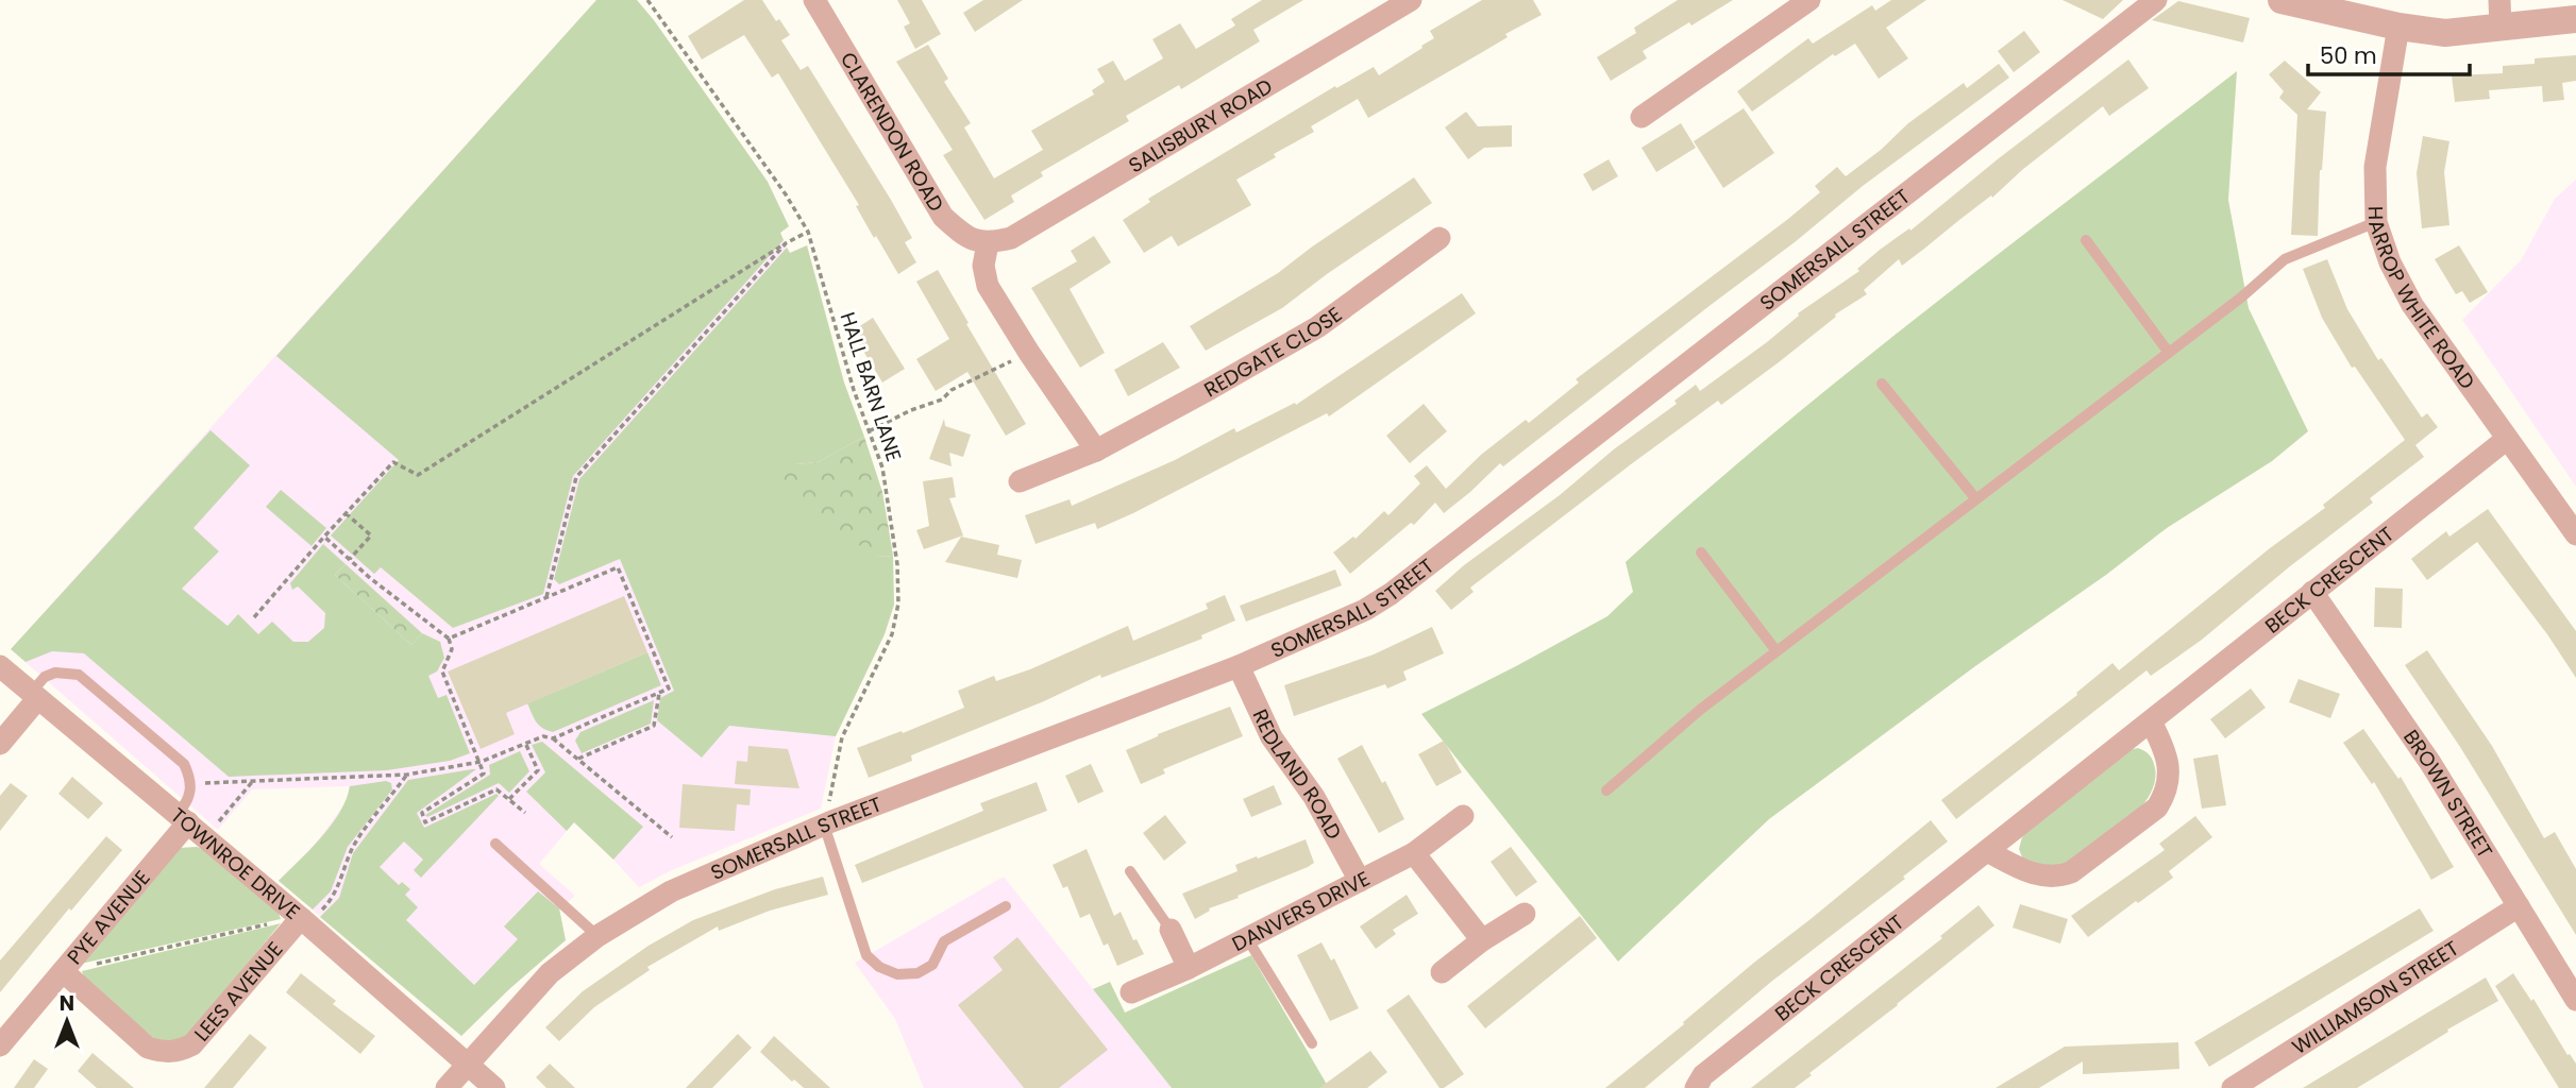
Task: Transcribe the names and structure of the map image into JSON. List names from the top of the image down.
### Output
{
  "streets": {
    "street": [
      "SALISBURY ROAD",
      "CLARENDON ROAD",
      "SOMERSALL STREET",
      "HARROP WHITE ROAD",
      "REDGATE CLOSE",
      "BECK CRESCENT",
      "REDLAND ROAD",
      "BROWN STREET",
      "TOWNROE DRIVE",
      "DANVERS DRIVE",
      "PYE AVENUE",
      "LEES AVENUE",
      "WILLIAMSON STREET"
    ],
    "path": ["HALL BARN LANE"]
  },
  "crossings": [
    ["SALISBURY ROAD", "CLARENDON ROAD"],
    ["SOMERSALL STREET", "HALL BARN LANE"],
    ["SOMERSALL STREET", "REDLAND ROAD"],
    ["SOMERSALL STREET", "TOWNROE DRIVE"],
    ["HARROP WHITE ROAD", "BECK CRESCENT"],
    ["BECK CRESCENT", "BROWN STREET"],
    ["REDLAND ROAD", "DANVERS DRIVE"],
    ["BROWN STREET", "WILLIAMSON STREET"],
    ["TOWNROE DRIVE", "PYE AVENUE"],
    ["TOWNROE DRIVE", "LEES AVENUE"],
    ["PYE AVENUE", "LEES AVENUE"]
  ],
  "scale_bar": "50 m",
  "north": "top"
}
